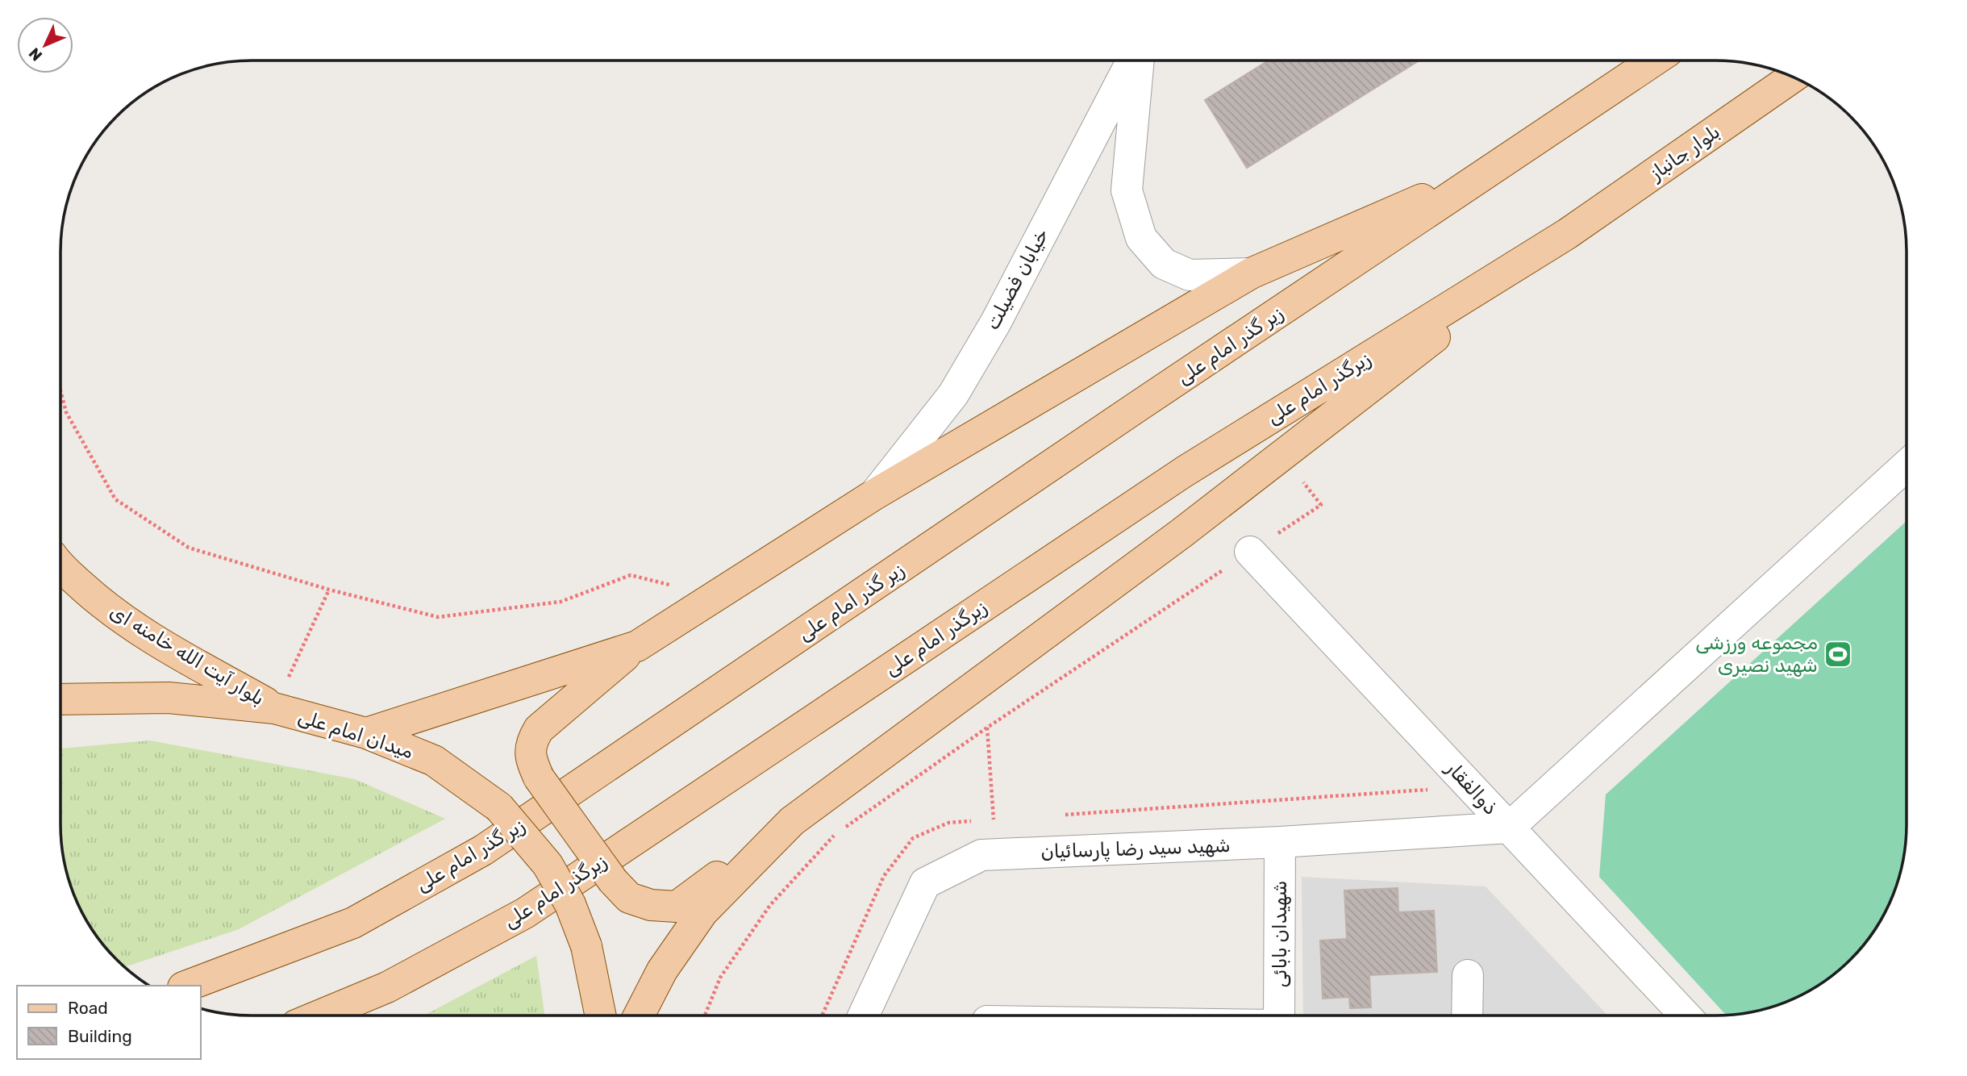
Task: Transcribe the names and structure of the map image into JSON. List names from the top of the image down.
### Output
{
  "streets": {
    "main road": [
      "بلوار جانباز",
      "زیر گذر امام علی",
      "زیرگذر امام علی",
      "بلوار آیت الله خامنه ای",
      "میدان امام علی"
    ],
    "street": [
      "خیابان فضیلت",
      "ذوالفقار",
      "شهید سید رضا پارسائیان",
      "شهیدان بابائی"
    ]
  },
  "crossings": [
    ["بلوار جانباز", "زیرگذر امام علی"],
    ["بلوار آیت الله خامنه ای", "میدان امام علی"],
    ["ذوالفقار", "شهید سید رضا پارسائیان"],
    ["شهید سید رضا پارسائیان", "شهیدان بابائی"]
  ],
  "places": {
    "sports": ["مجموعه ورزشی شهید نصیری"]
  },
  "legend": ["Road", "Building"],
  "north": "bottom left"
}
